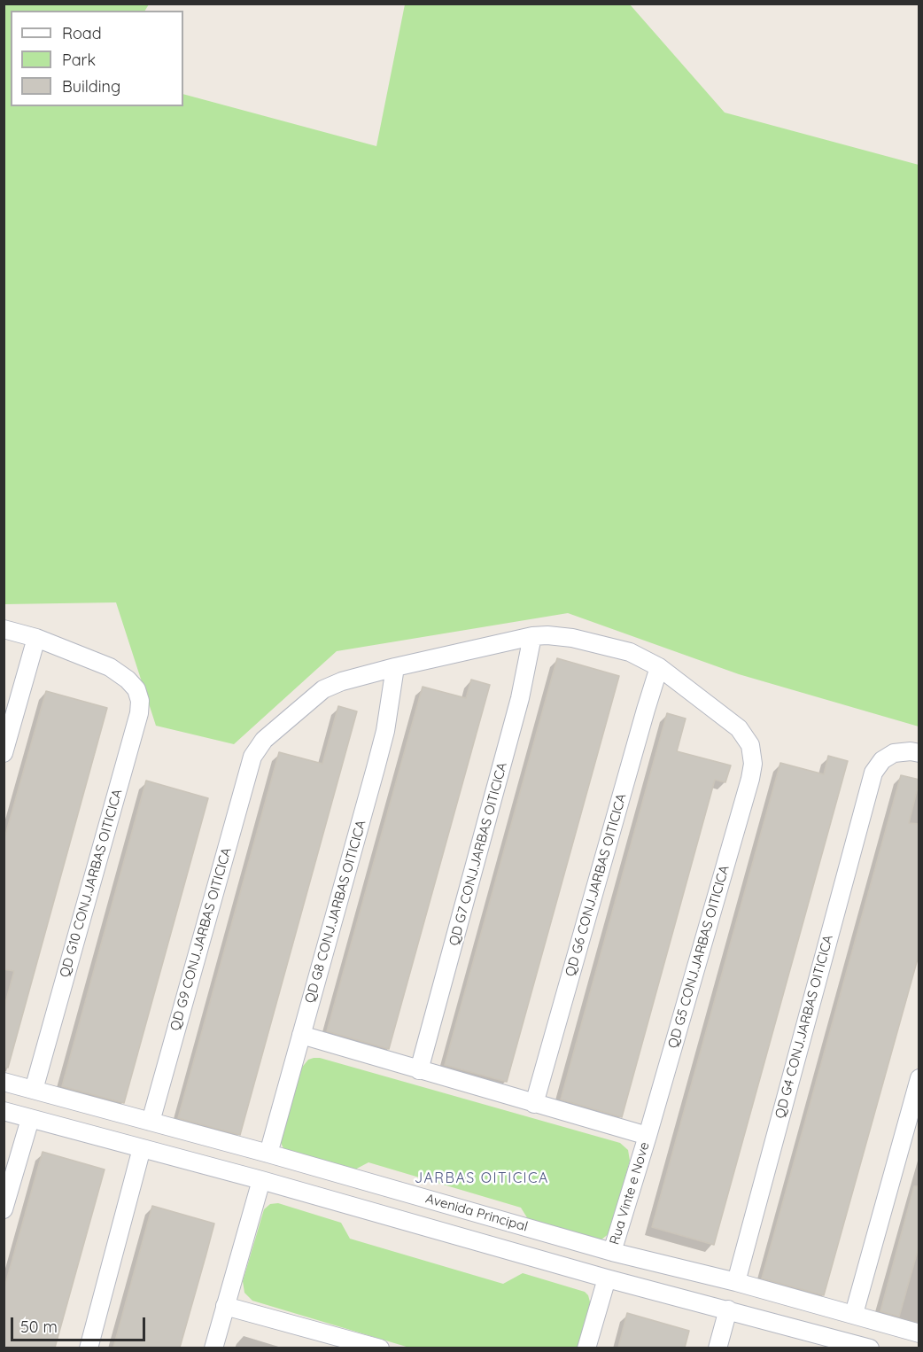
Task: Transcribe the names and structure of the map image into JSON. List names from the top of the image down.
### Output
{
  "streets": {
    "street": [
      "QD G7 CONJ.JARBAS OITICICA",
      "QD G10 CONJ.JARBAS OITICICA",
      "QD G6 CONJ.JARBAS OITICICA",
      "QD G8 CONJ.JARBAS OITICICA",
      "QD G9 CONJ.JARBAS OITICICA",
      "QD G5 CONJ.JARBAS OITICICA",
      "QD G4 CONJ.JARBAS OITICICA",
      "Rua Vinte e Nove",
      "Avenida Principal"
    ]
  },
  "crossings": [
    ["QD G7 CONJ.JARBAS OITICICA", "QD G5 CONJ.JARBAS OITICICA"],
    ["QD G10 CONJ.JARBAS OITICICA", "Avenida Principal"],
    ["QD G6 CONJ.JARBAS OITICICA", "QD G5 CONJ.JARBAS OITICICA"],
    ["QD G8 CONJ.JARBAS OITICICA", "QD G5 CONJ.JARBAS OITICICA"],
    ["QD G8 CONJ.JARBAS OITICICA", "Avenida Principal"],
    ["QD G9 CONJ.JARBAS OITICICA", "QD G5 CONJ.JARBAS OITICICA"],
    ["QD G9 CONJ.JARBAS OITICICA", "Avenida Principal"],
    ["QD G5 CONJ.JARBAS OITICICA", "Rua Vinte e Nove"],
    ["QD G4 CONJ.JARBAS OITICICA", "Avenida Principal"],
    ["Rua Vinte e Nove", "Avenida Principal"]
  ],
  "districts": ["JARBAS OITICICA"],
  "legend": ["Road", "Park", "Building"],
  "scale_bar": "50 m"
}
